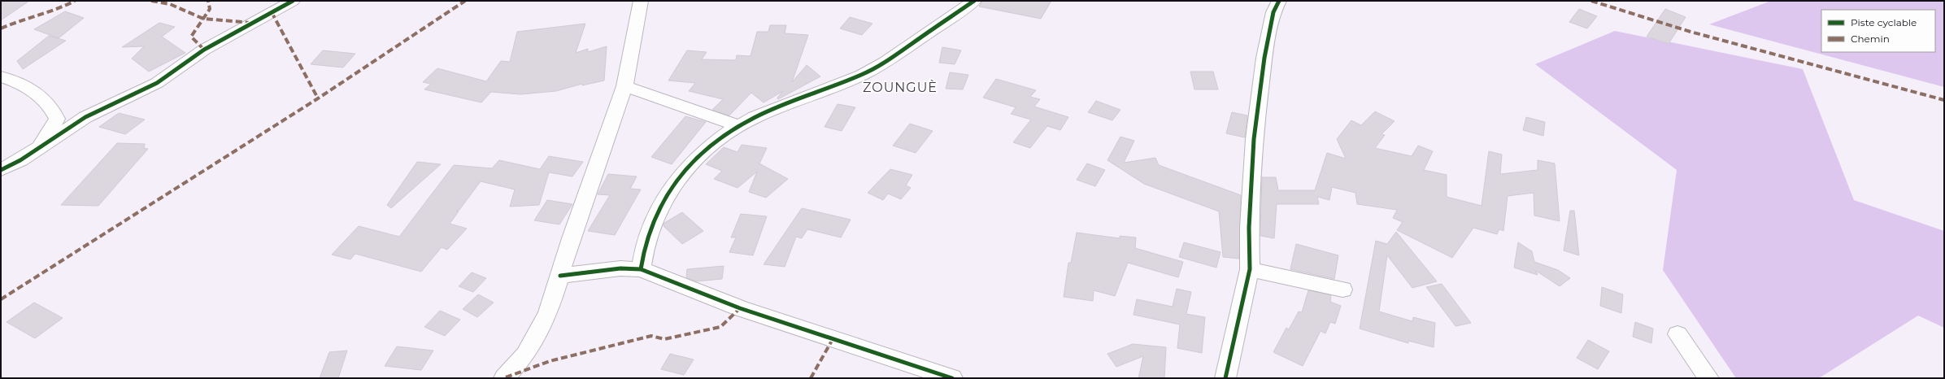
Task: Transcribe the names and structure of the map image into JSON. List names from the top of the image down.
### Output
{
  "districts": ["ZOUNGUÈ"],
  "legend": ["Piste cyclable", "Chemin"]
}
